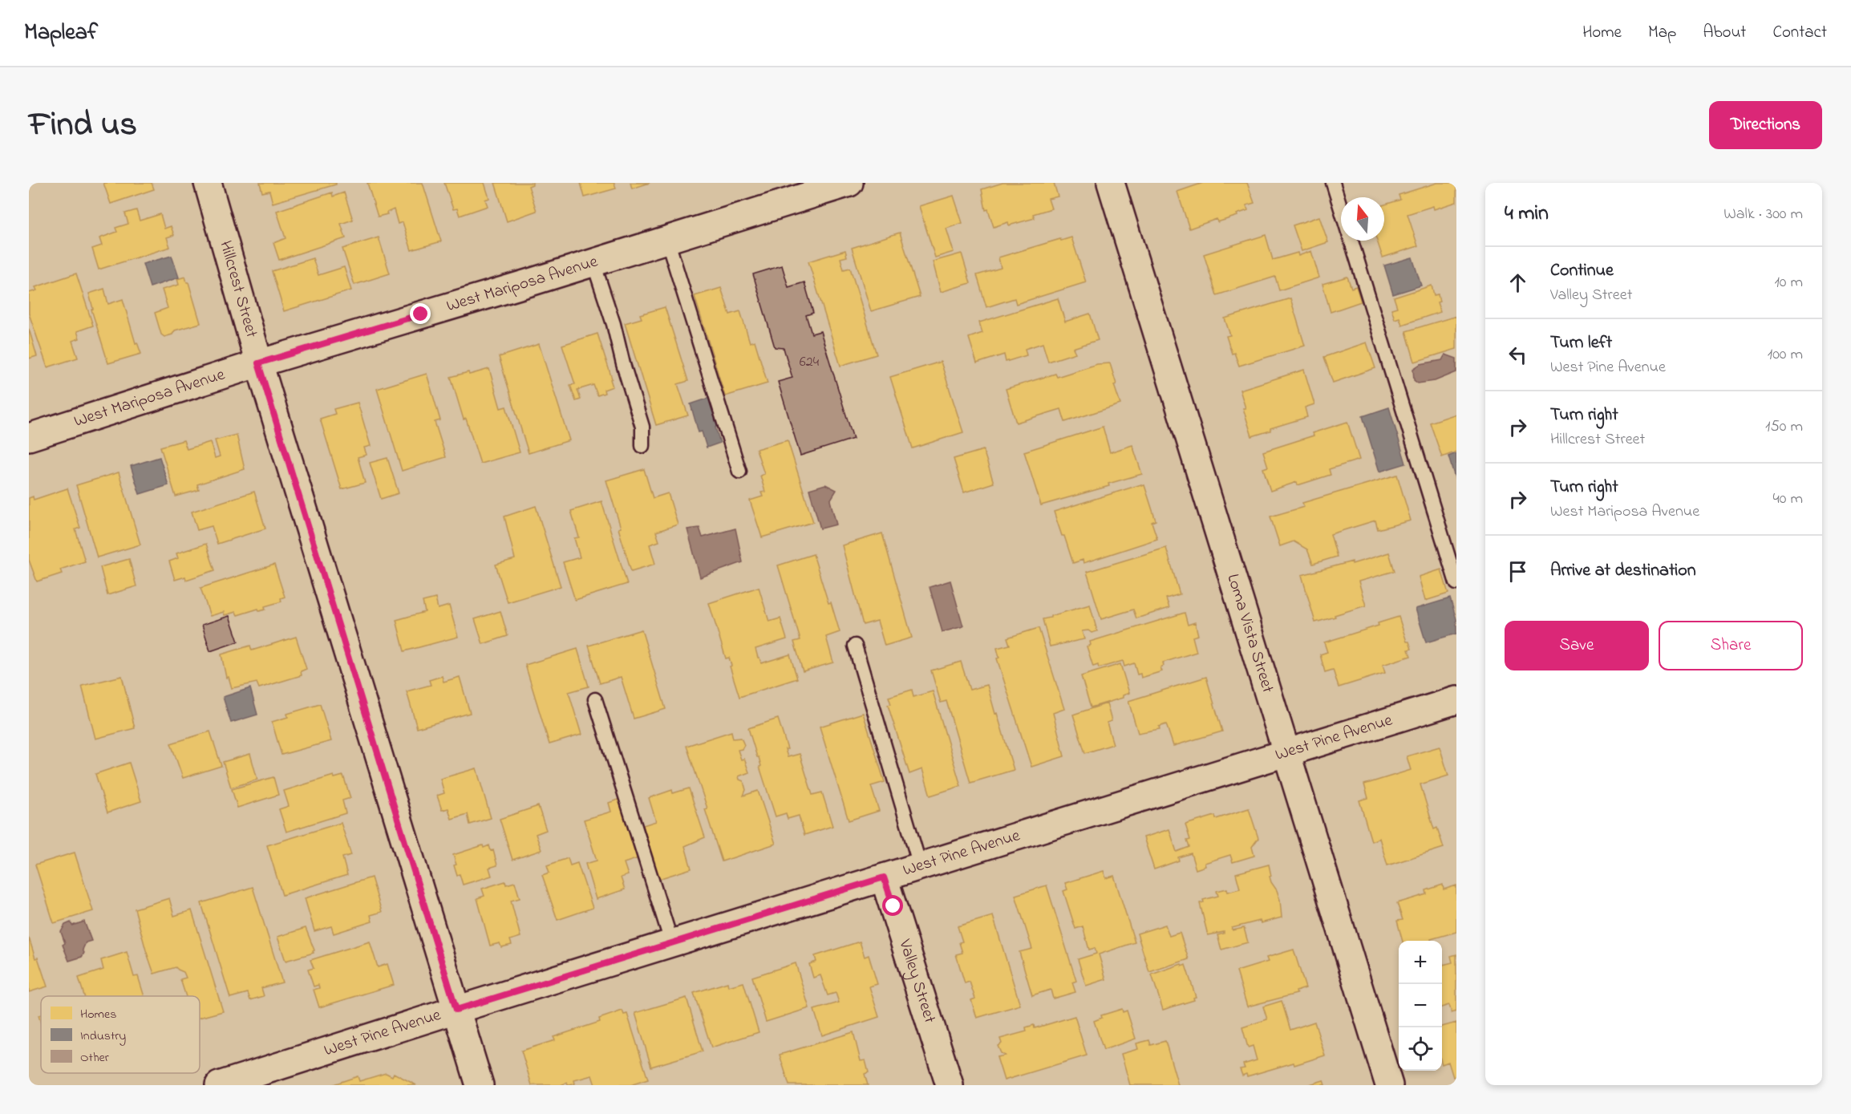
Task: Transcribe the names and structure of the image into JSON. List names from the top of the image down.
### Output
{
  "streets": {
    "street": [
      "West Mariposa Avenue",
      "Hillcrest Street",
      "Loma Vista Street",
      "West Pine Avenue",
      "Valley Street"
    ]
  },
  "crossings": [
    ["West Mariposa Avenue", "Hillcrest Street"],
    ["Hillcrest Street", "West Pine Avenue"],
    ["Loma Vista Street", "West Pine Avenue"],
    ["West Pine Avenue", "Valley Street"]
  ],
  "house_numbers": ["624"],
  "legend": ["Homes", "Industry", "Other"],
  "north": "top",
  "page": {
    "header": "Mapleaf",
    "nav": [
      "Home",
      "Map",
      "About",
      "Contact"
    ],
    "title": "Find us",
    "buttons": [
      "Directions",
      ["Save", "Share"]
    ],
    "heading": ["4 min", "Walk · 300 m"],
    "list": [
      ["Continue", "Valley Street", "10 m"],
      ["Turn left", "West Pine Avenue", "100 m"],
      ["Turn right", "Hillcrest Street", "150 m"],
      ["Turn right", "West Mariposa Avenue", "40 m"],
      "Arrive at destination"
    ],
    "map_buttons": ["+", "−"]
  }
}
